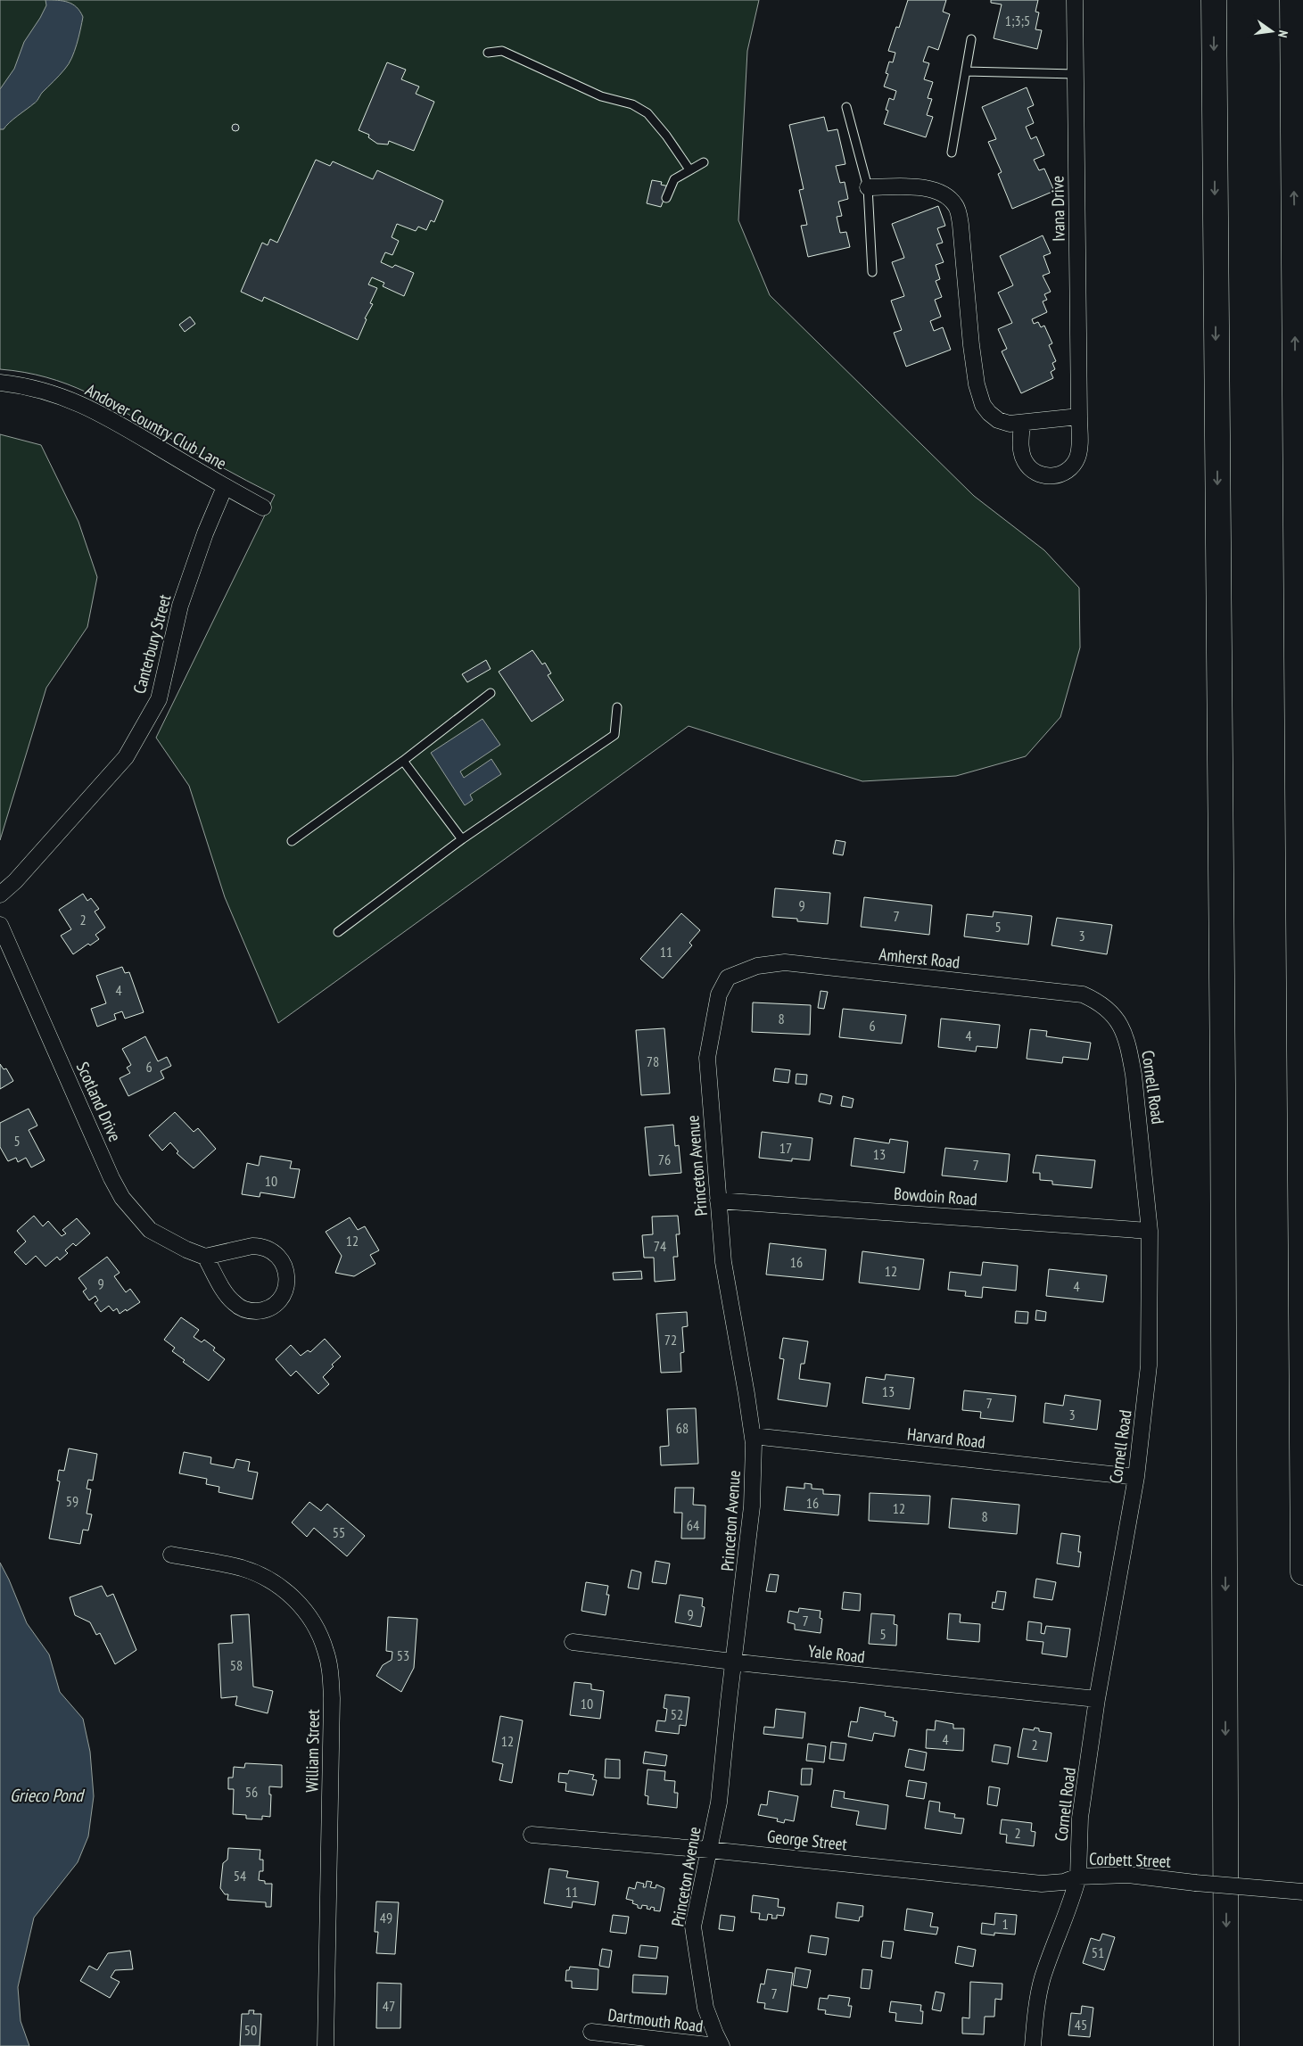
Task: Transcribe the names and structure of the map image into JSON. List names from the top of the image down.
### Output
{
  "streets": {
    "street": [
      "Ivana Drive",
      "Andover Country Club Lane",
      "Canterbury Street",
      "Amherst Road",
      "Cornell Road",
      "Scotland Drive",
      "Princeton Avenue",
      "Bowdoin Road",
      "Harvard Road",
      "Yale Road",
      "William Street",
      "George Street",
      "Corbett Street",
      "Dartmouth Road"
    ]
  },
  "crossings": [
    ["Andover Country Club Lane", "Canterbury Street"],
    ["Amherst Road", "Cornell Road"],
    ["Amherst Road", "Princeton Avenue"],
    ["Cornell Road", "Bowdoin Road"],
    ["Cornell Road", "Harvard Road"],
    ["Cornell Road", "Yale Road"],
    ["Cornell Road", "George Street"],
    ["Cornell Road", "Corbett Street"],
    ["Princeton Avenue", "Bowdoin Road"],
    ["Princeton Avenue", "Harvard Road"],
    ["Princeton Avenue", "Yale Road"],
    ["Princeton Avenue", "George Street"],
    ["George Street", "Corbett Street"]
  ],
  "water": ["Grieco Pond"],
  "house_numbers": [
    "1;3;5",
    "9",
    "7",
    "2",
    "5",
    "3",
    "11",
    "4",
    "8",
    "6",
    "4",
    "78",
    "6",
    "5",
    "17",
    "13",
    "76",
    "7",
    "10",
    "12",
    "74",
    "16",
    "12",
    "9",
    "4",
    "72",
    "13",
    "7",
    "3",
    "68",
    "59",
    "16",
    "12",
    "8",
    "64",
    "55",
    "9",
    "7",
    "5",
    "53",
    "58",
    "10",
    "52",
    "4",
    "12",
    "2",
    "56",
    "2",
    "54",
    "11",
    "49",
    "1",
    "51",
    "7",
    "47",
    "45",
    "50"
  ],
  "north": "right"
}
